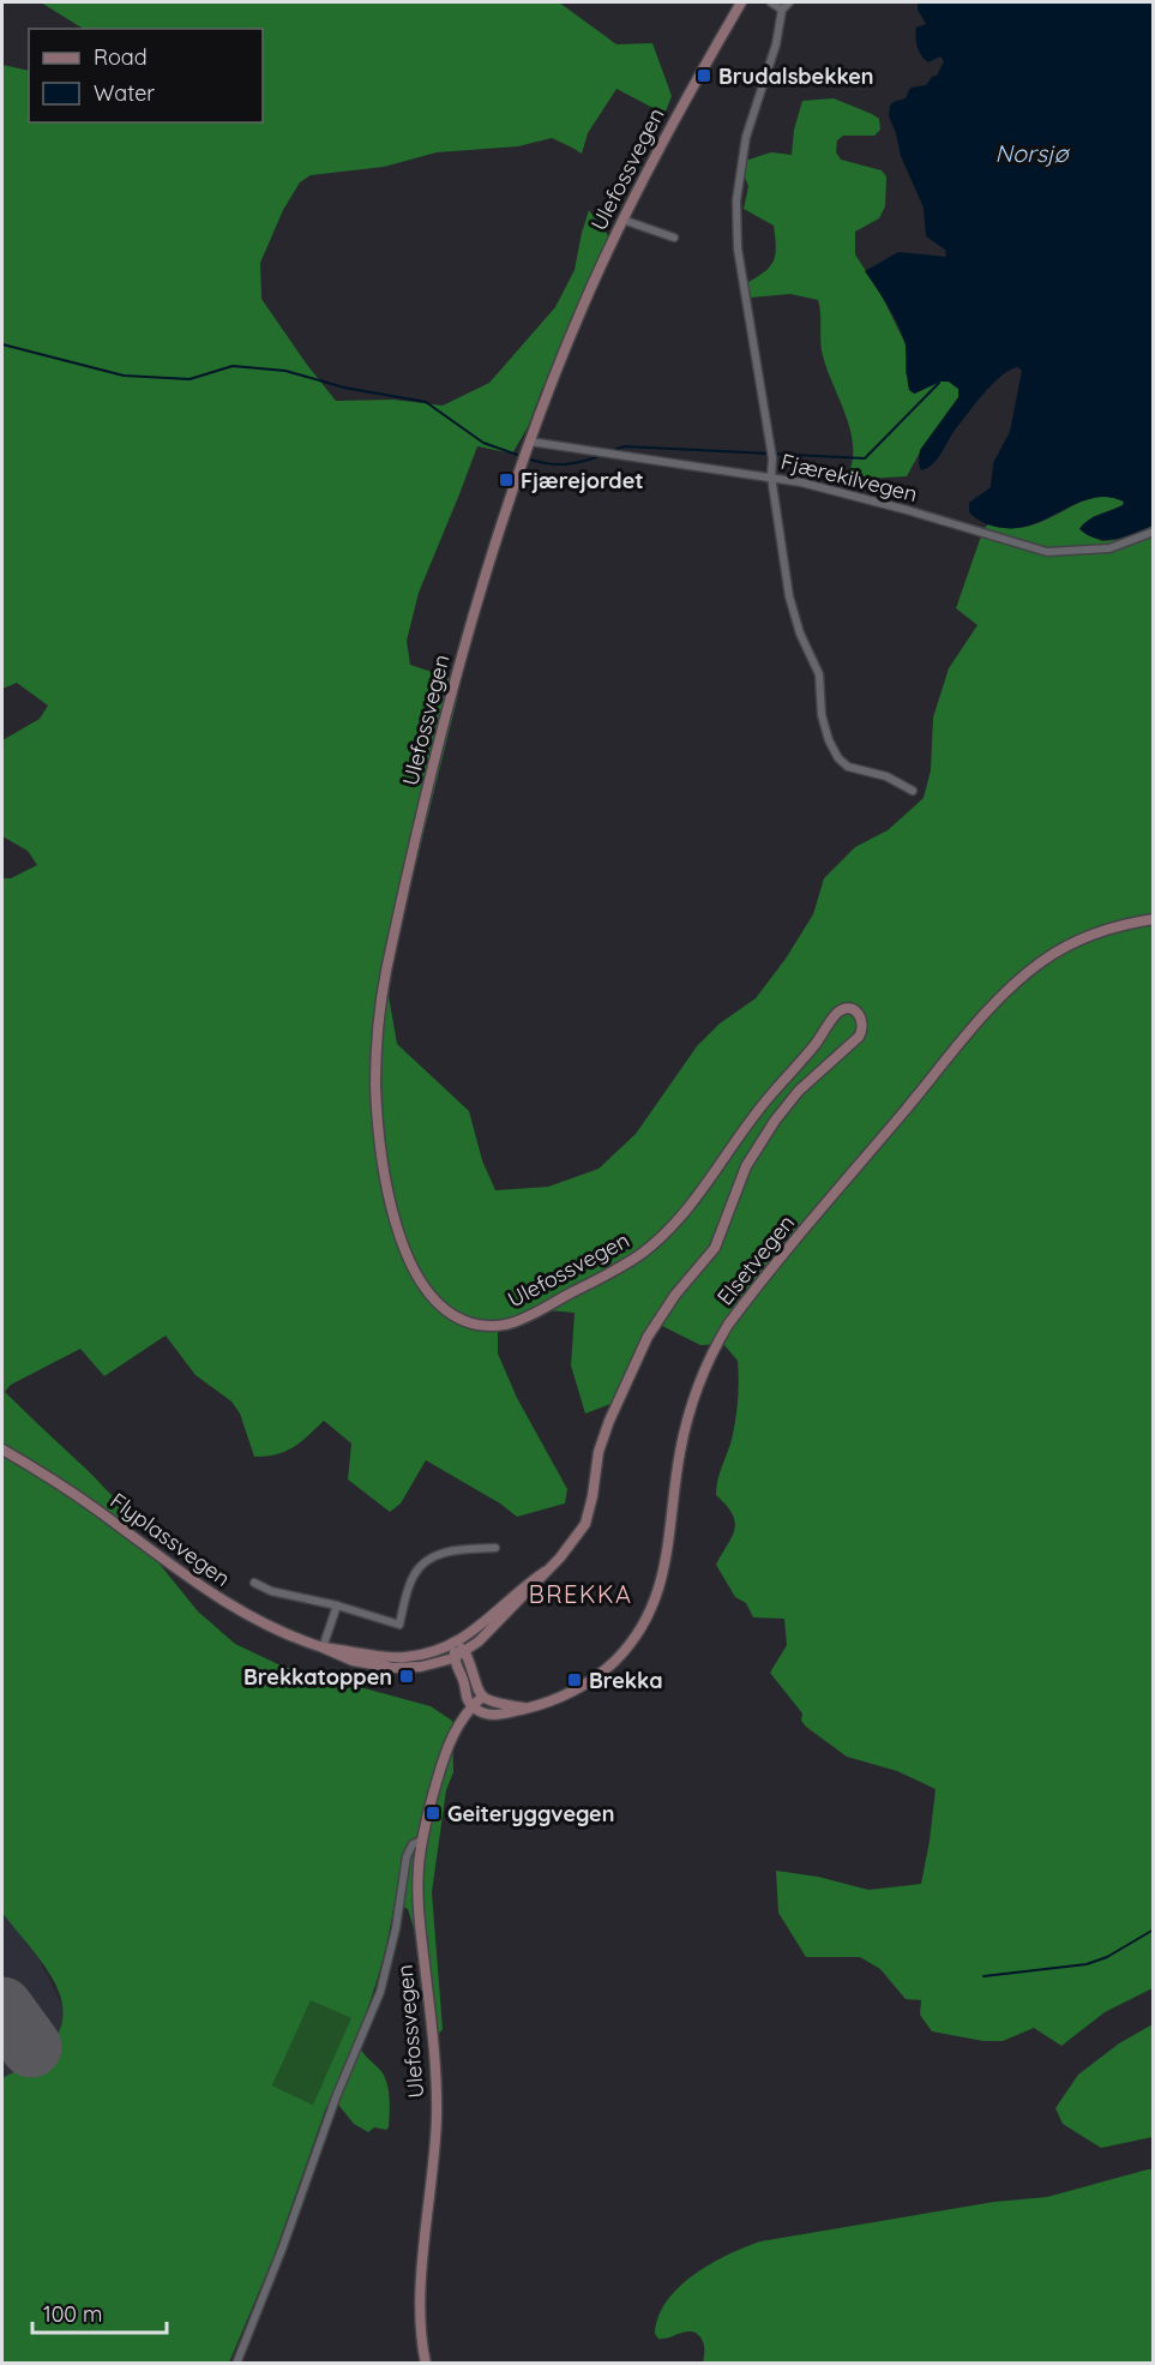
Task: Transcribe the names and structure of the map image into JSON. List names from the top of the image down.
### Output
{
  "streets": {
    "street": [
      "Ulefossvegen",
      "Fjærekilvegen",
      "Elsetvegen",
      "Flyplassvegen"
    ]
  },
  "crossings": [
    ["Ulefossvegen", "Fjærekilvegen"],
    ["Ulefossvegen", "Elsetvegen"],
    ["Ulefossvegen", "Flyplassvegen"]
  ],
  "districts": ["BREKKA"],
  "water": ["Norsjø"],
  "places": {
    "transit": [
      "Brudalsbekken",
      "Fjærejordet",
      "Brekkatoppen",
      "Brekka",
      "Geiteryggvegen"
    ]
  },
  "legend": ["Road", "Water"],
  "scale_bar": "100 m"
}
